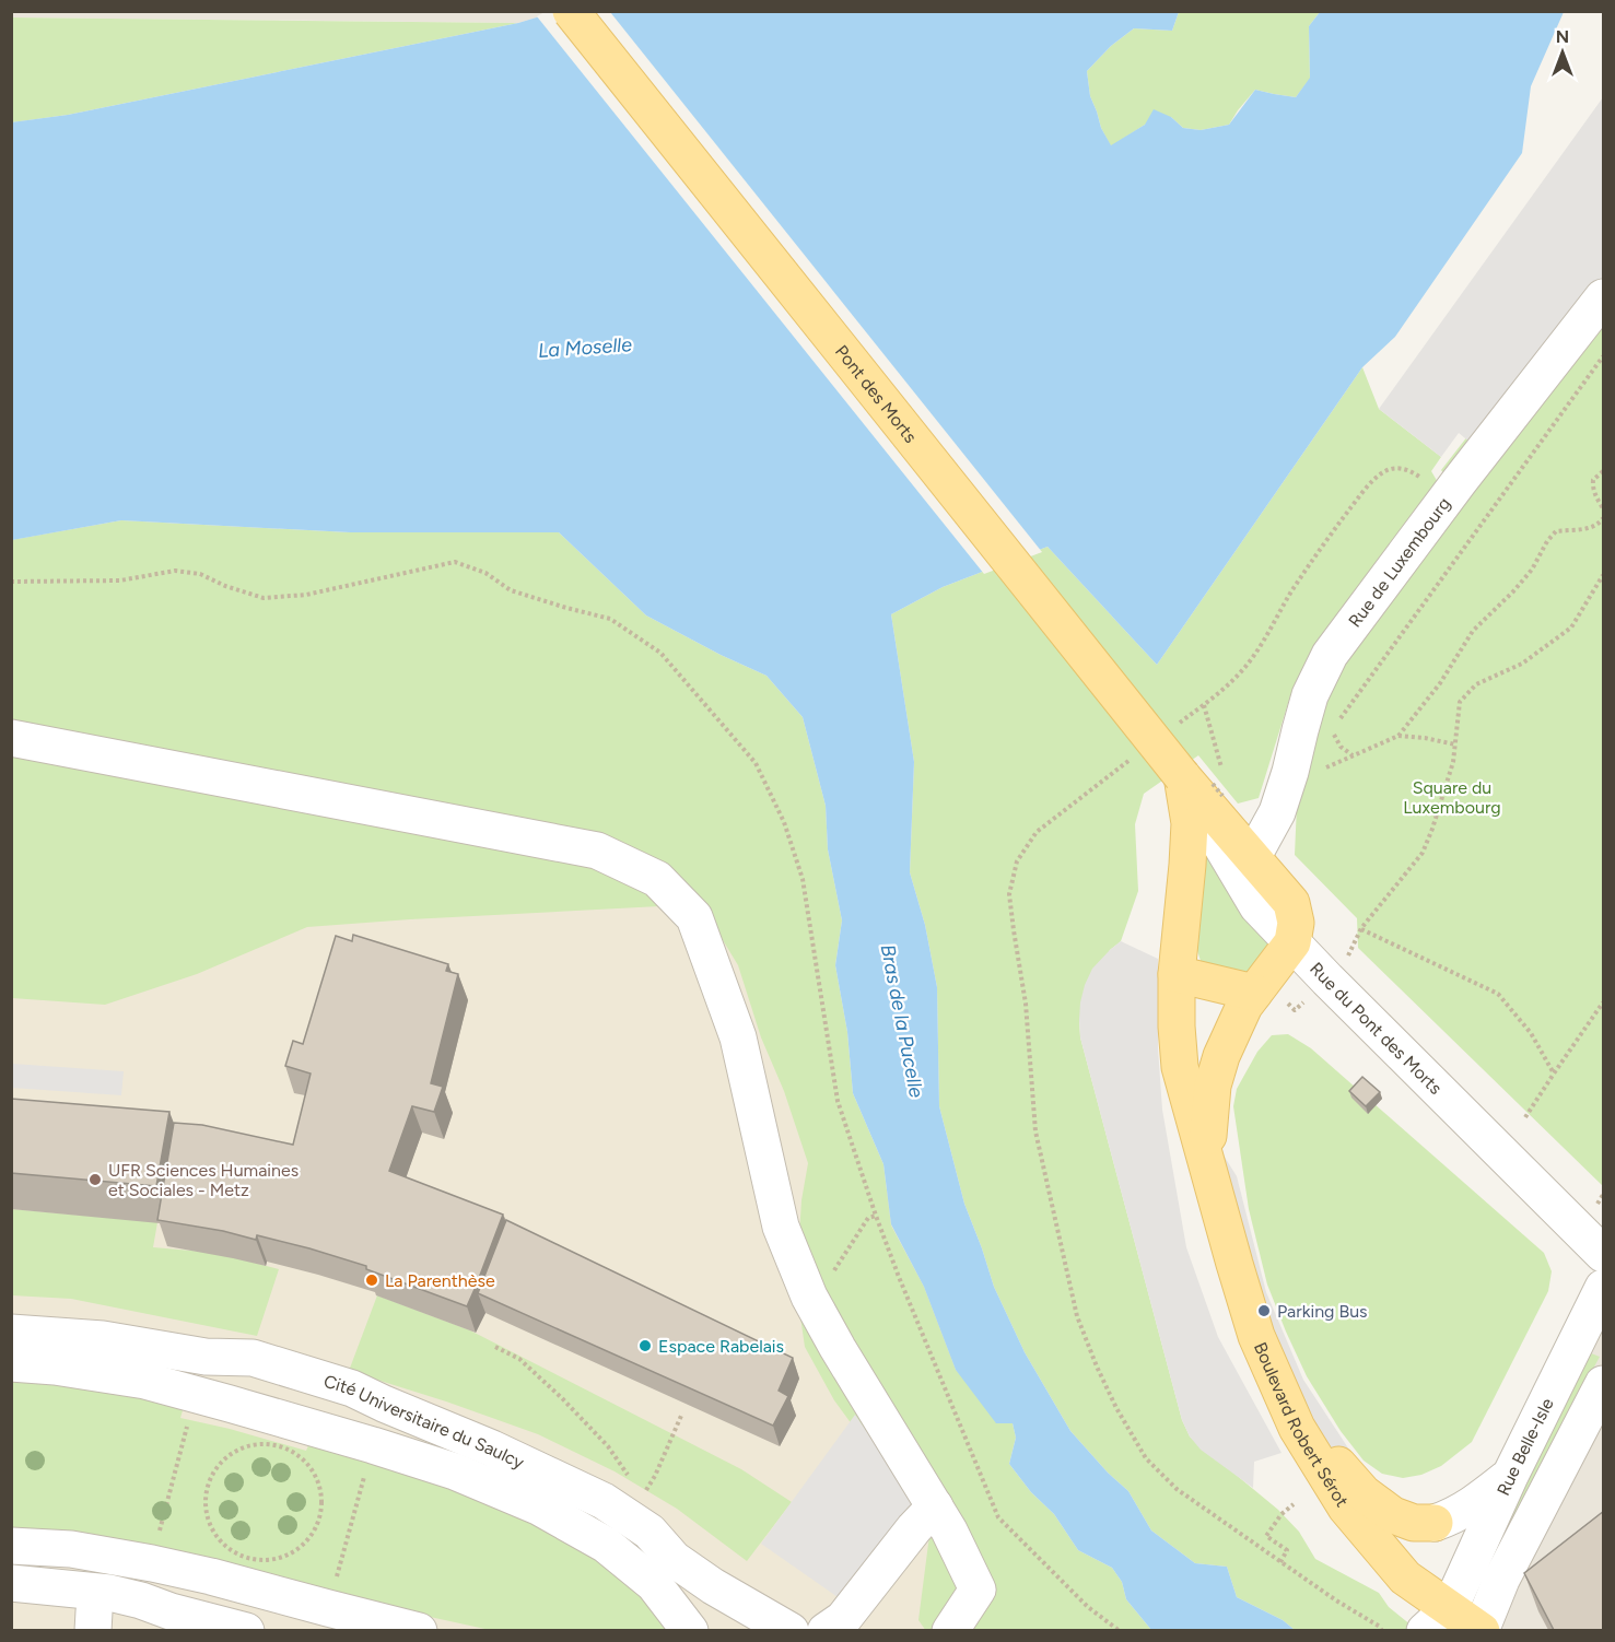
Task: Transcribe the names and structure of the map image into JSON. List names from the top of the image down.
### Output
{
  "streets": {
    "main road": ["Pont des Morts", "Boulevard Robert Sérot"],
    "street": [
      "Rue de Luxembourg",
      "Rue du Pont des Morts",
      "Cité Universitaire du Saulcy",
      "Rue Belle-Isle"
    ]
  },
  "crossings": [
    ["Pont des Morts", "Rue du Pont des Morts"],
    ["Pont des Morts", "Boulevard Robert Sérot"],
    ["Rue du Pont des Morts", "Boulevard Robert Sérot"],
    ["Boulevard Robert Sérot", "Rue Belle-Isle"]
  ],
  "water": ["La Moselle", "Bras de la Pucelle"],
  "parks": ["Square du Luxembourg"],
  "places": [
    "UFR Sciences Humaines et Sociales - Metz",
    "La Parenthèse",
    "Parking Bus",
    "Espace Rabelais"
  ],
  "north": "top"
}
